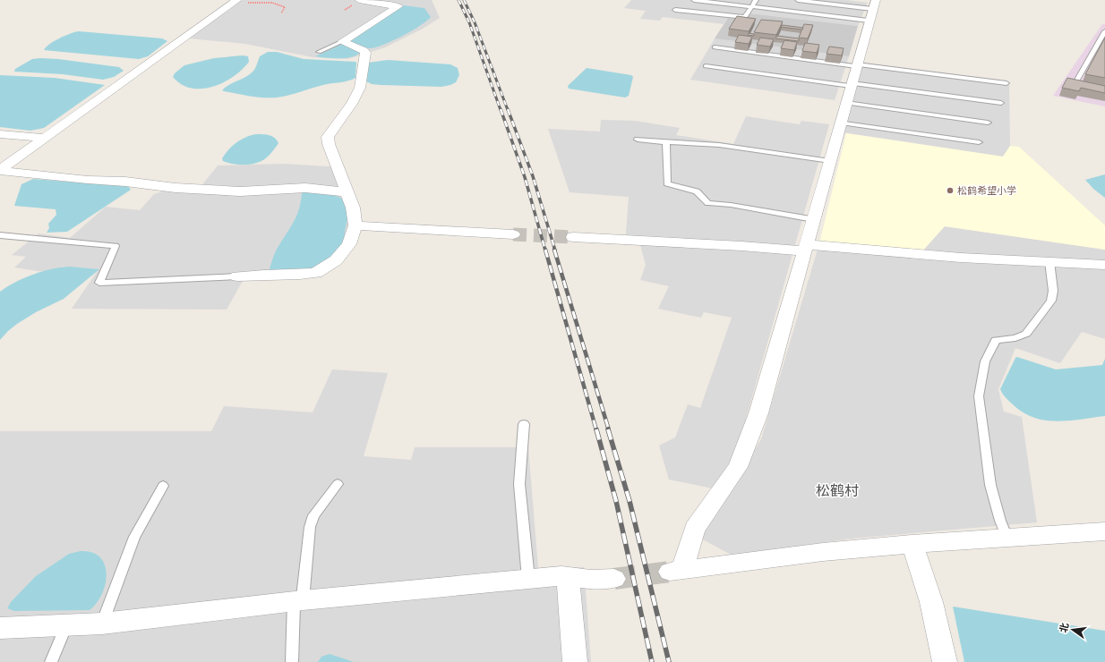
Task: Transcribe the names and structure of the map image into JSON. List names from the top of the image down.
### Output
{
  "districts": ["松鹤村"],
  "places": ["松鹤希望小学"],
  "north": "left"
}
